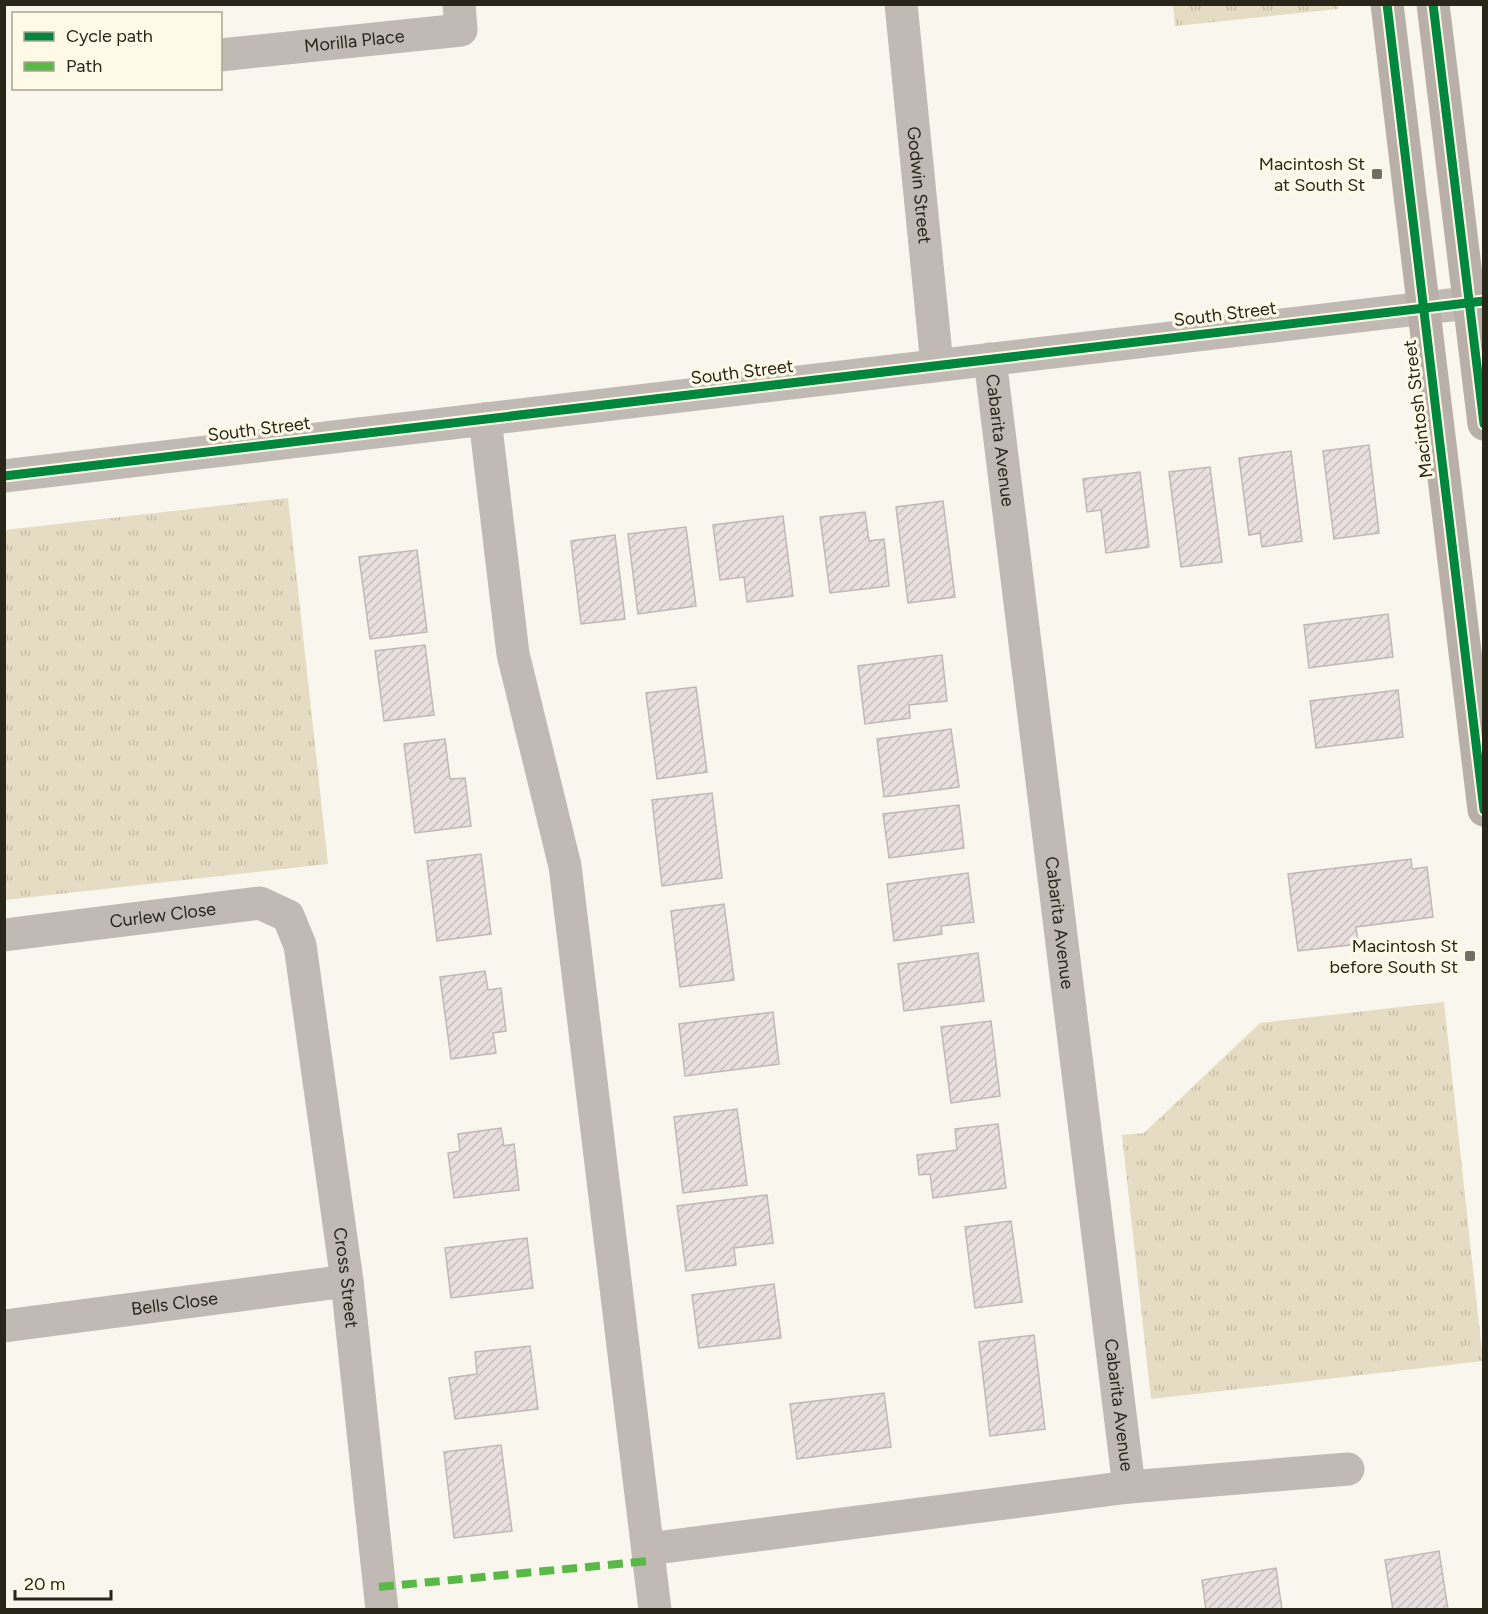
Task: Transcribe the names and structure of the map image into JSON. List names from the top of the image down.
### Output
{
  "streets": {
    "main road": ["Macintosh Street"],
    "street": [
      "Morilla Place",
      "Godwin Street",
      "South Street",
      "Cabarita Avenue",
      "Curlew Close",
      "Cross Street",
      "Bells Close"
    ]
  },
  "crossings": [
    ["Godwin Street", "South Street"],
    ["South Street", "Macintosh Street"],
    ["South Street", "Cabarita Avenue"],
    ["Curlew Close", "Cross Street"],
    ["Cross Street", "Bells Close"]
  ],
  "places": {
    "transit": ["Macintosh St at South St", "Macintosh St before South St"]
  },
  "legend": ["Cycle path", "Path"],
  "scale_bar": "20 m"
}
